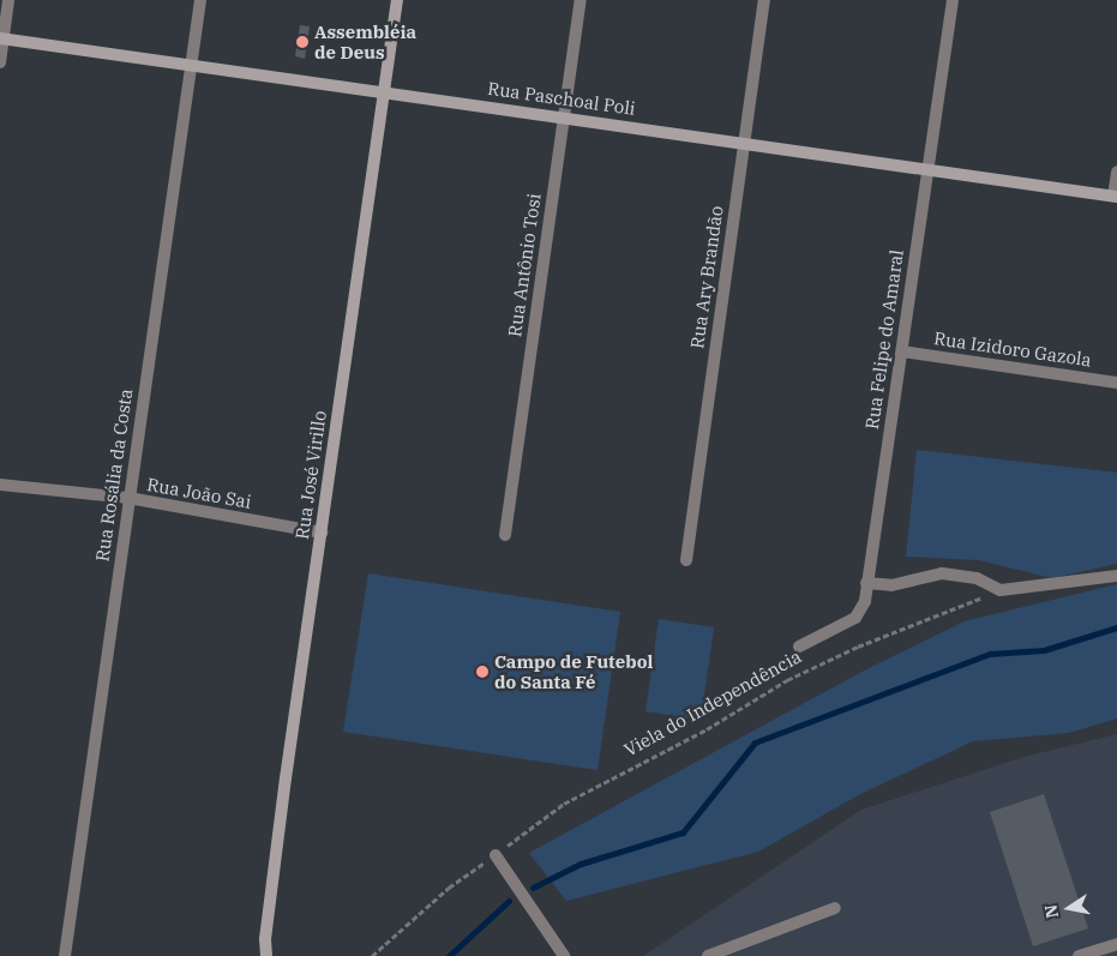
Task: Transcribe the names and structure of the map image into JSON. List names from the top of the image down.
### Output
{
  "streets": {
    "street": [
      "Rua Paschoal Poli",
      "Rua Antônio Tosi",
      "Rua Ary Brandão",
      "Rua Felipe do Amaral",
      "Rua Izidoro Gazola",
      "Rua Rosália da Costa",
      "Rua José Virillo",
      "Rua João Sai"
    ],
    "path": ["Viela do Independência"]
  },
  "crossings": [
    ["Rua Paschoal Poli", "Rua Antônio Tosi"],
    ["Rua Paschoal Poli", "Rua Ary Brandão"],
    ["Rua Paschoal Poli", "Rua Felipe do Amaral"],
    ["Rua Paschoal Poli", "Rua Rosália da Costa"],
    ["Rua Paschoal Poli", "Rua José Virillo"],
    ["Rua Felipe do Amaral", "Rua Izidoro Gazola"],
    ["Rua Rosália da Costa", "Rua João Sai"],
    ["Rua José Virillo", "Rua João Sai"]
  ],
  "places": ["Assembléia de Deus", "Campo de Futebol do Santa Fé"],
  "north": "left"
}
